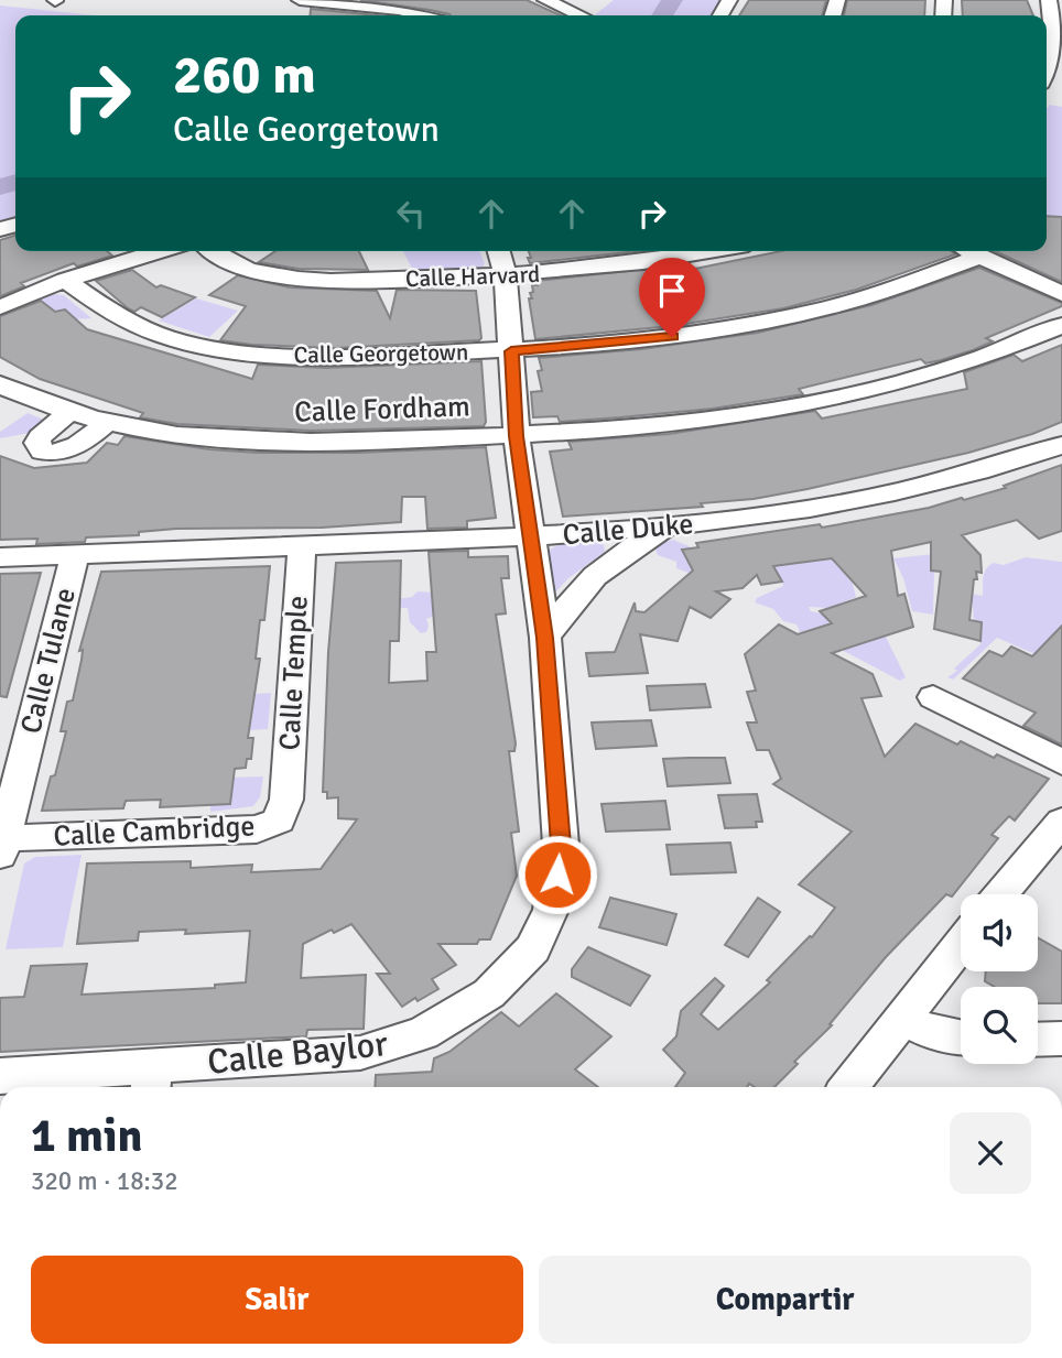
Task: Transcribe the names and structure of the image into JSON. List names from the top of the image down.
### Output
{
  "streets": {
    "street": [
      "Calle Harvard",
      "Calle Georgetown",
      "Calle Fordham",
      "Calle Duke",
      "Calle Tulane",
      "Calle Temple",
      "Calle Cambridge",
      "Calle Baylor"
    ]
  },
  "crossings": [
    ["Calle Harvard", "Calle Baylor"],
    ["Calle Georgetown", "Calle Baylor"],
    ["Calle Fordham", "Calle Baylor"],
    ["Calle Duke", "Calle Tulane"],
    ["Calle Duke", "Calle Temple"],
    ["Calle Duke", "Calle Baylor"],
    ["Calle Tulane", "Calle Cambridge"],
    ["Calle Temple", "Calle Cambridge"]
  ],
  "page": {
    "turn": ["260 m", "Calle Georgetown"],
    "heading": ["1 min", "320 m · 18:32"],
    "buttons": ["Salir", "Compartir"]
  }
}
